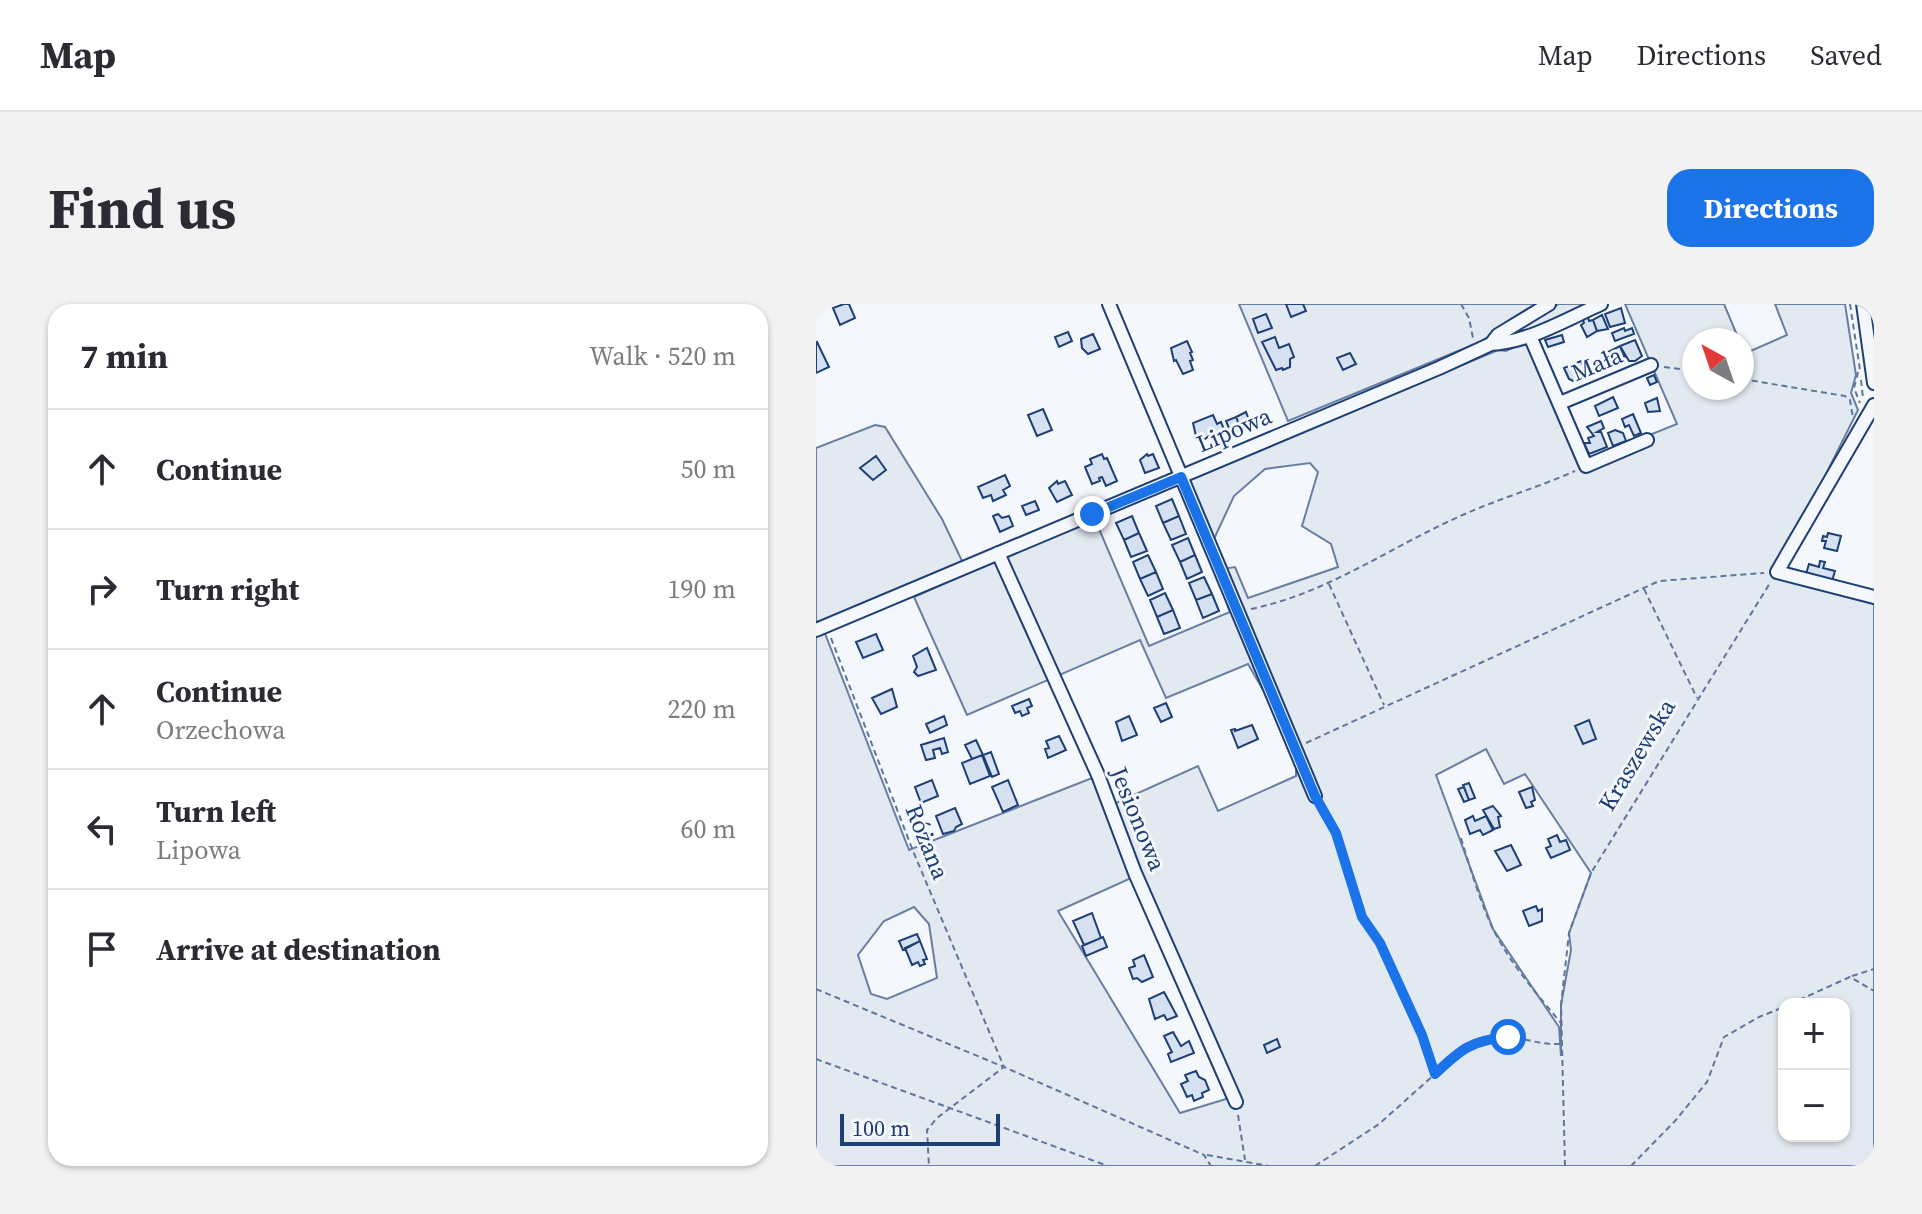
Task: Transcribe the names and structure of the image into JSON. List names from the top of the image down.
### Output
{
  "streets": {
    "street": ["Mała", "Lipowa", "Jesionowa"],
    "path": ["Kraszewska", "Różana"]
  },
  "crossings": [
    ["Lipowa", "Jesionowa"],
    ["Lipowa", "Różana"]
  ],
  "scale_bar": "100 m",
  "north": "top left",
  "page": {
    "header": "Map",
    "nav": ["Map", "Directions", "Saved"],
    "buttons": "Directions",
    "title": "Find us",
    "heading": ["7 min", "Walk · 520 m"],
    "list": [
      ["Continue", "50 m"],
      ["Turn right", "190 m"],
      ["Continue", "Orzechowa", "220 m"],
      ["Turn left", "Lipowa", "60 m"],
      "Arrive at destination"
    ],
    "map_buttons": ["+", "−"],
    "scale": "100 m"
  }
}
